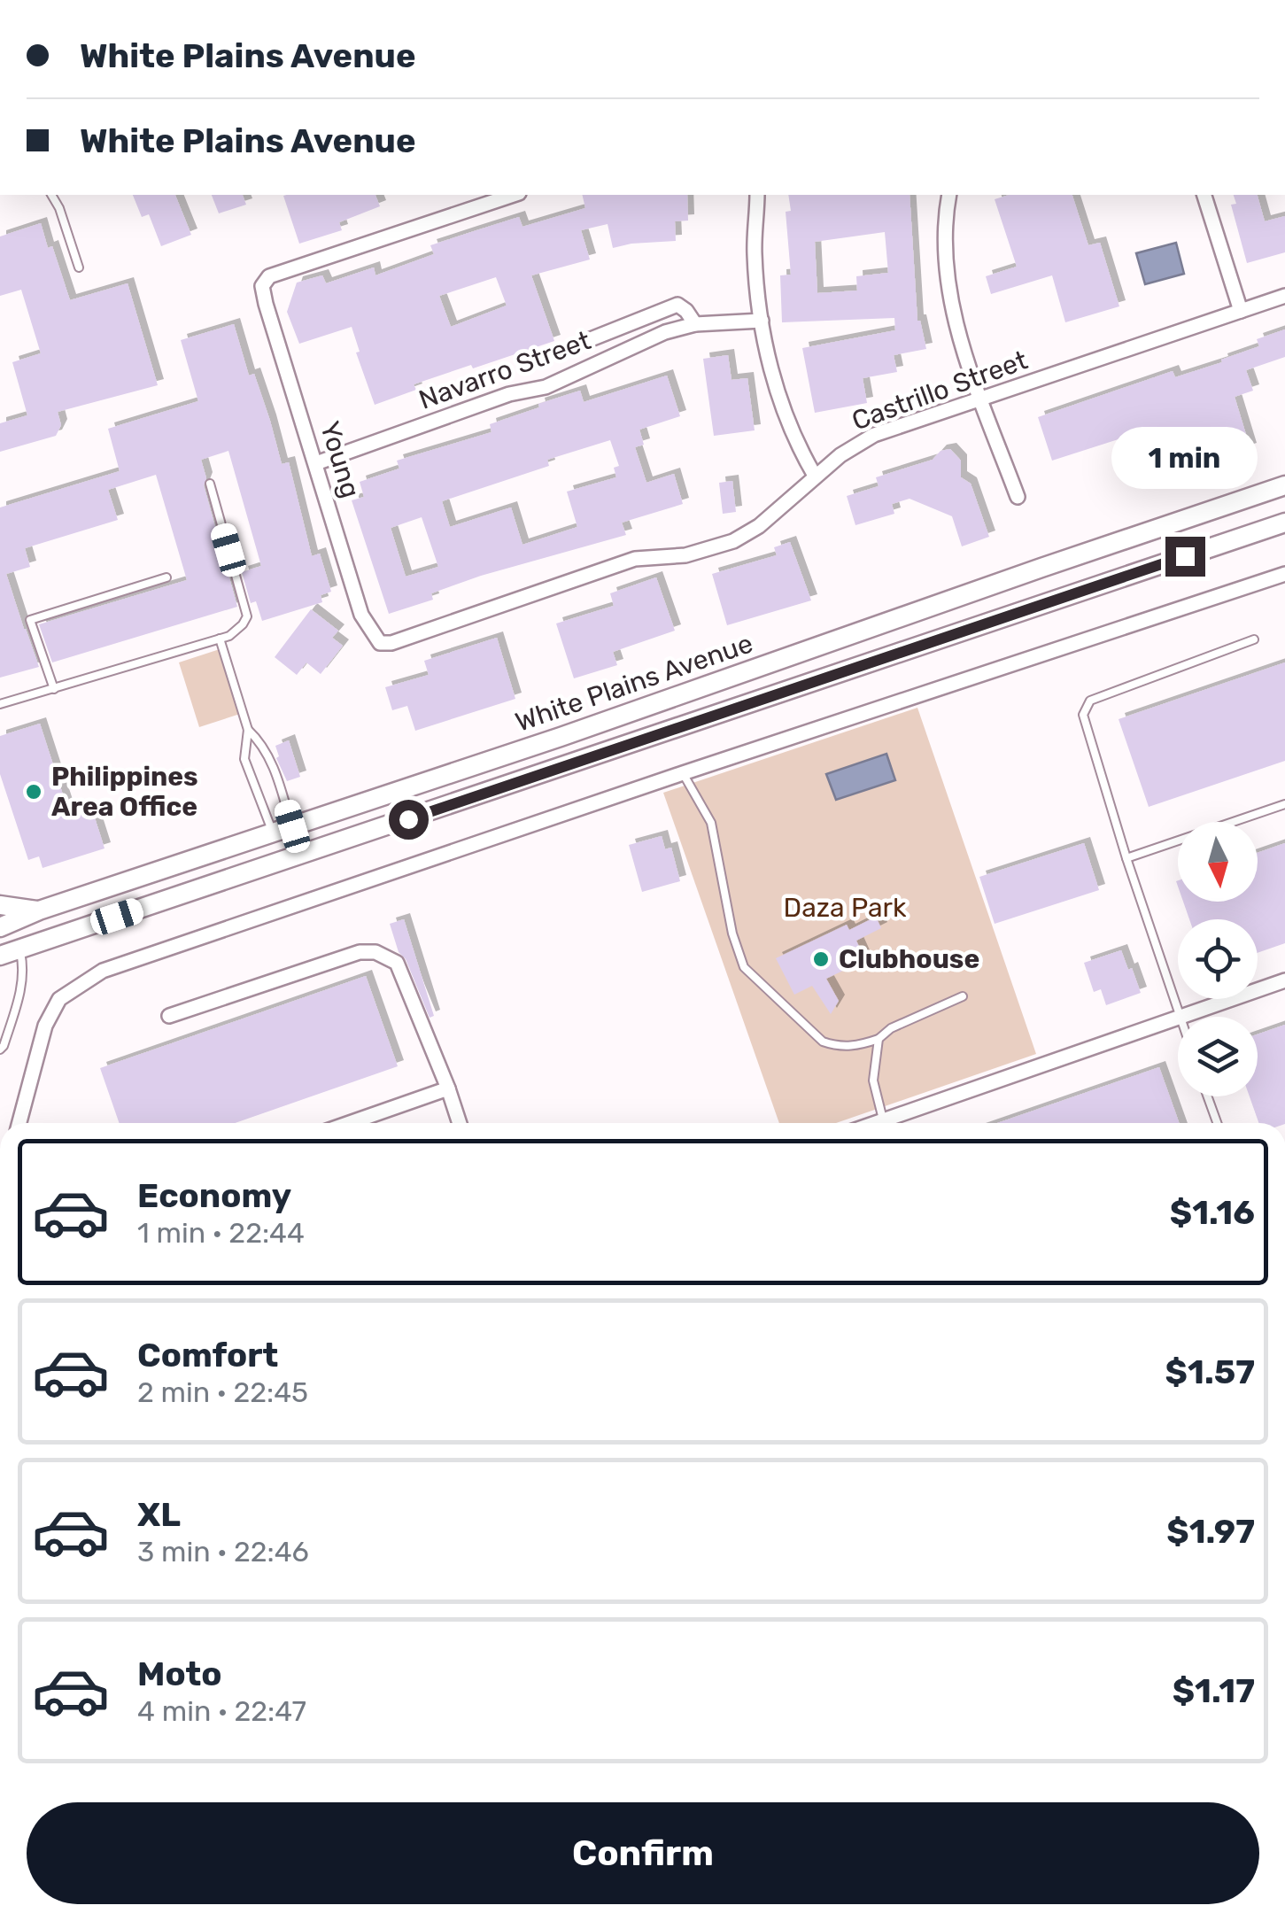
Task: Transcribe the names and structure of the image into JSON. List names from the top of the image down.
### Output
{
  "streets": {
    "street": [
      "Navarro Street",
      "Castrillo Street",
      "Young",
      "White Plains Avenue"
    ]
  },
  "crossings": [
    ["Navarro Street", "Young"],
    ["Castrillo Street", "Young"]
  ],
  "parks": ["Daza Park"],
  "places": ["Philippines Area Office", "Clubhouse"],
  "north": "bottom",
  "page": {
    "banner": ["White Plains Avenue", "White Plains Avenue"],
    "bubble": "1 min",
    "list": [
      {
        "name": "Economy",
        "note": "1 min · 22:44",
        "value": "$1.16"
      },
      {
        "name": "Comfort",
        "note": "2 min · 22:45",
        "value": "$1.57"
      },
      {
        "name": "XL",
        "note": "3 min · 22:46",
        "value": "$1.97"
      },
      {
        "name": "Moto",
        "note": "4 min · 22:47",
        "value": "$1.17"
      }
    ],
    "buttons": "Confirm"
  }
}
